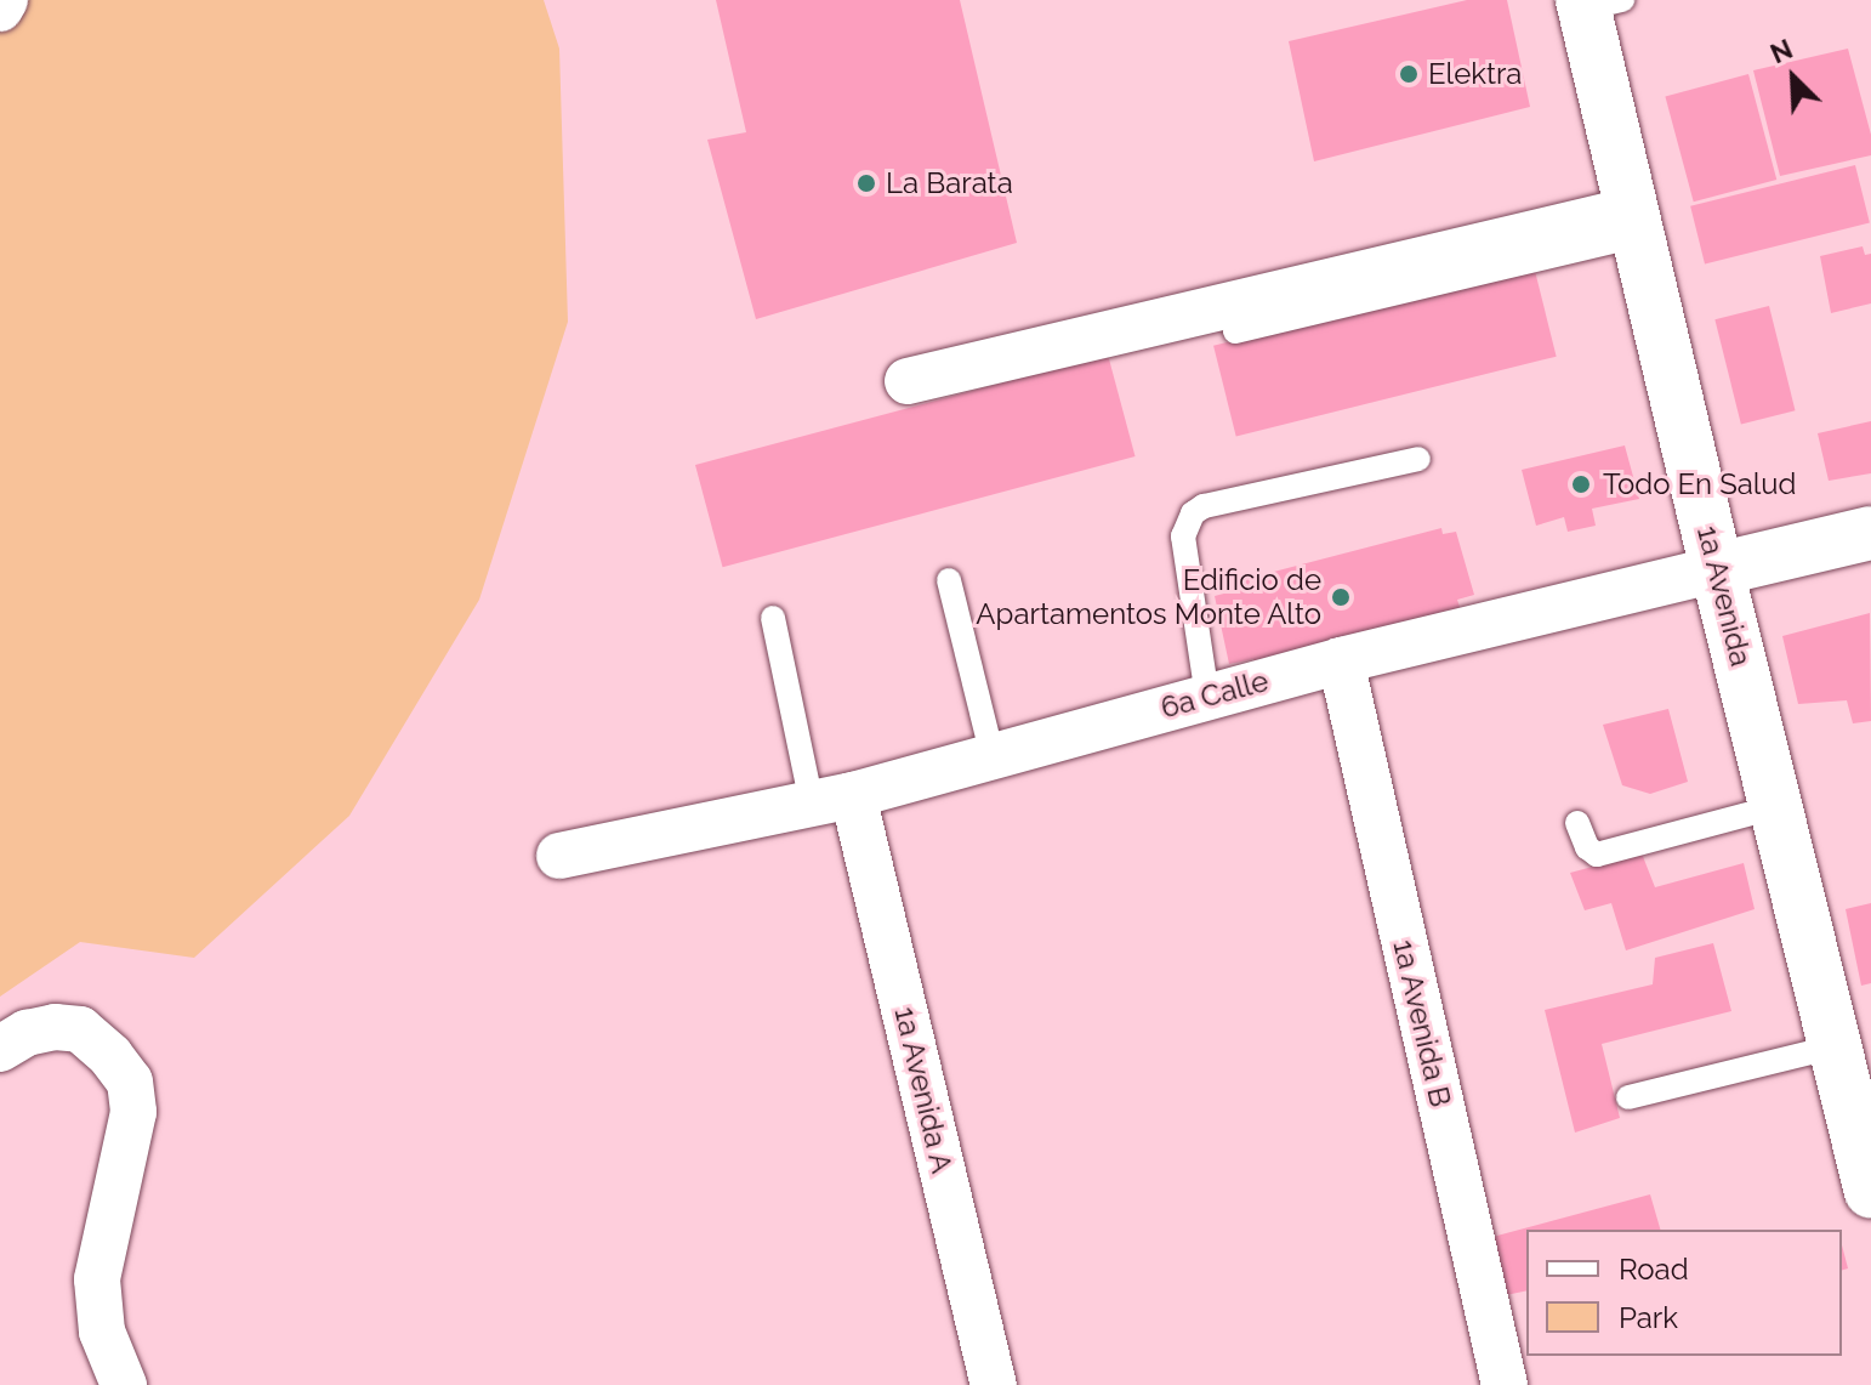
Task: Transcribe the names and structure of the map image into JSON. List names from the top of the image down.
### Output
{
  "streets": {
    "main road": ["1a Avenida", "6a Calle"],
    "street": ["1a Avenida B", "1a Avenida A"]
  },
  "crossings": [
    ["1a Avenida", "6a Calle"],
    ["6a Calle", "1a Avenida B"],
    ["6a Calle", "1a Avenida A"]
  ],
  "places": [
    "Elektra",
    "La Barata",
    "Todo En Salud",
    "Edificio de Apartamentos Monte Alto"
  ],
  "legend": ["Road", "Park"],
  "north": "top left"
}
